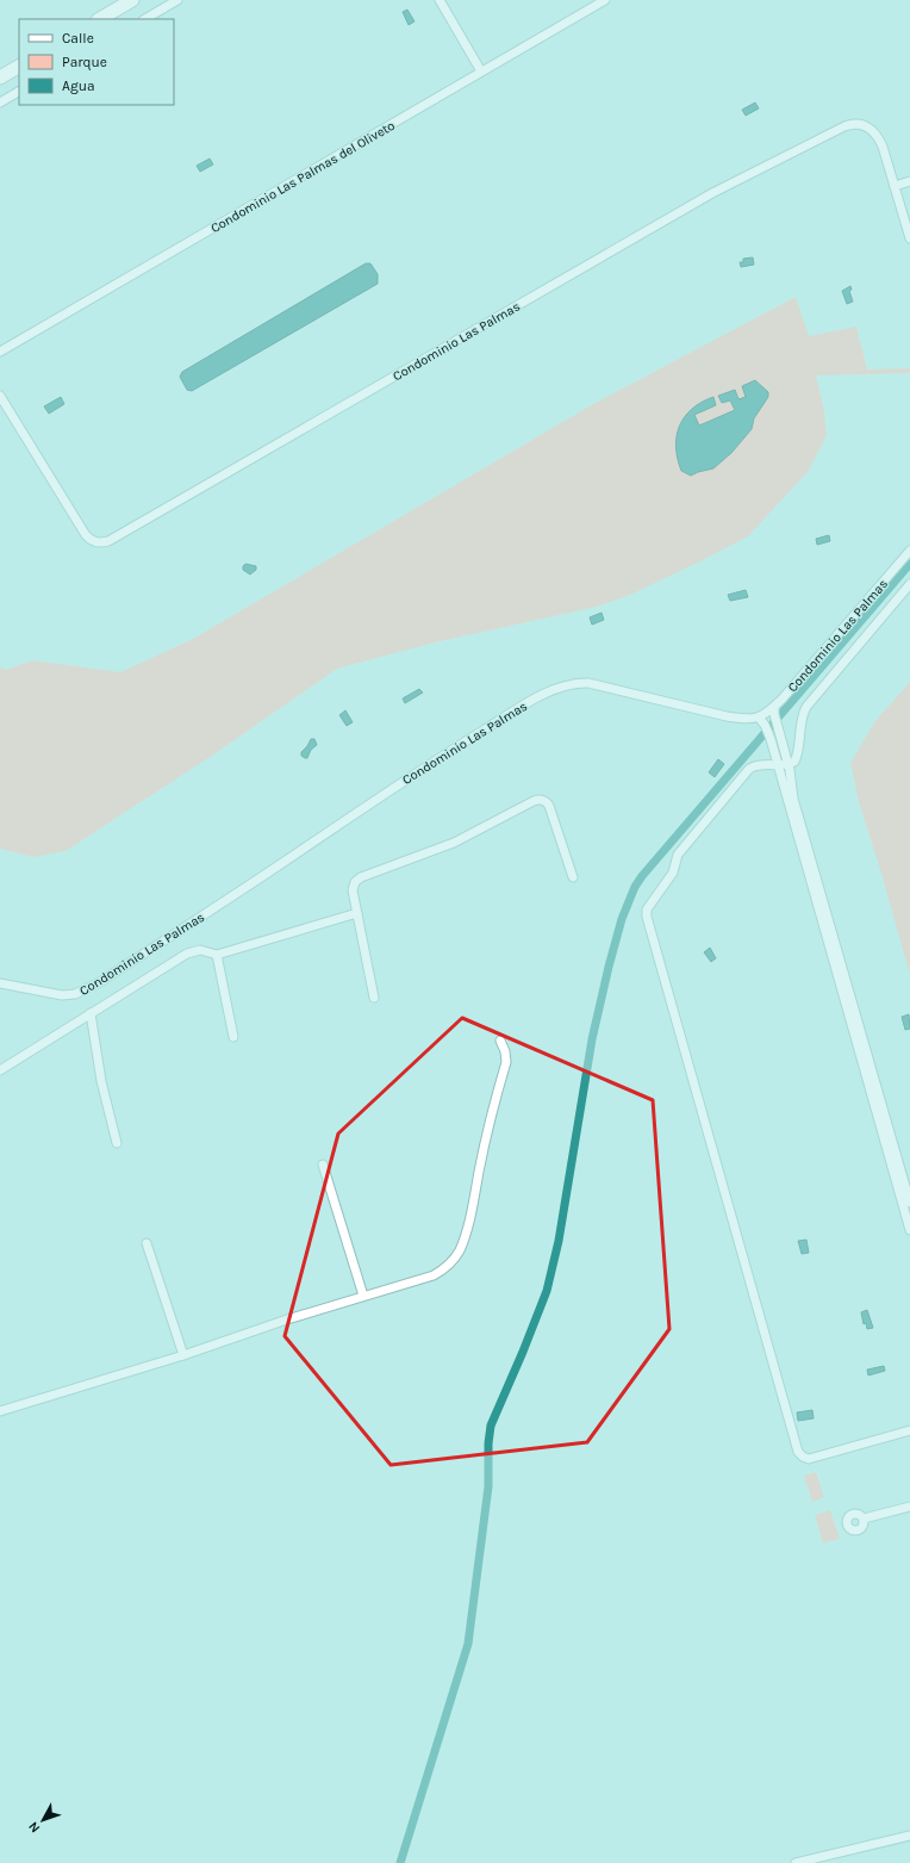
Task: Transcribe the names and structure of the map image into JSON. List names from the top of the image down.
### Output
{
  "streets": {
    "street": ["Condominio Las Palmas del Oliveto", "Condominio Las Palmas"]
  },
  "legend": ["Calle", "Parque", "Agua"],
  "north": "bottom left"
}
